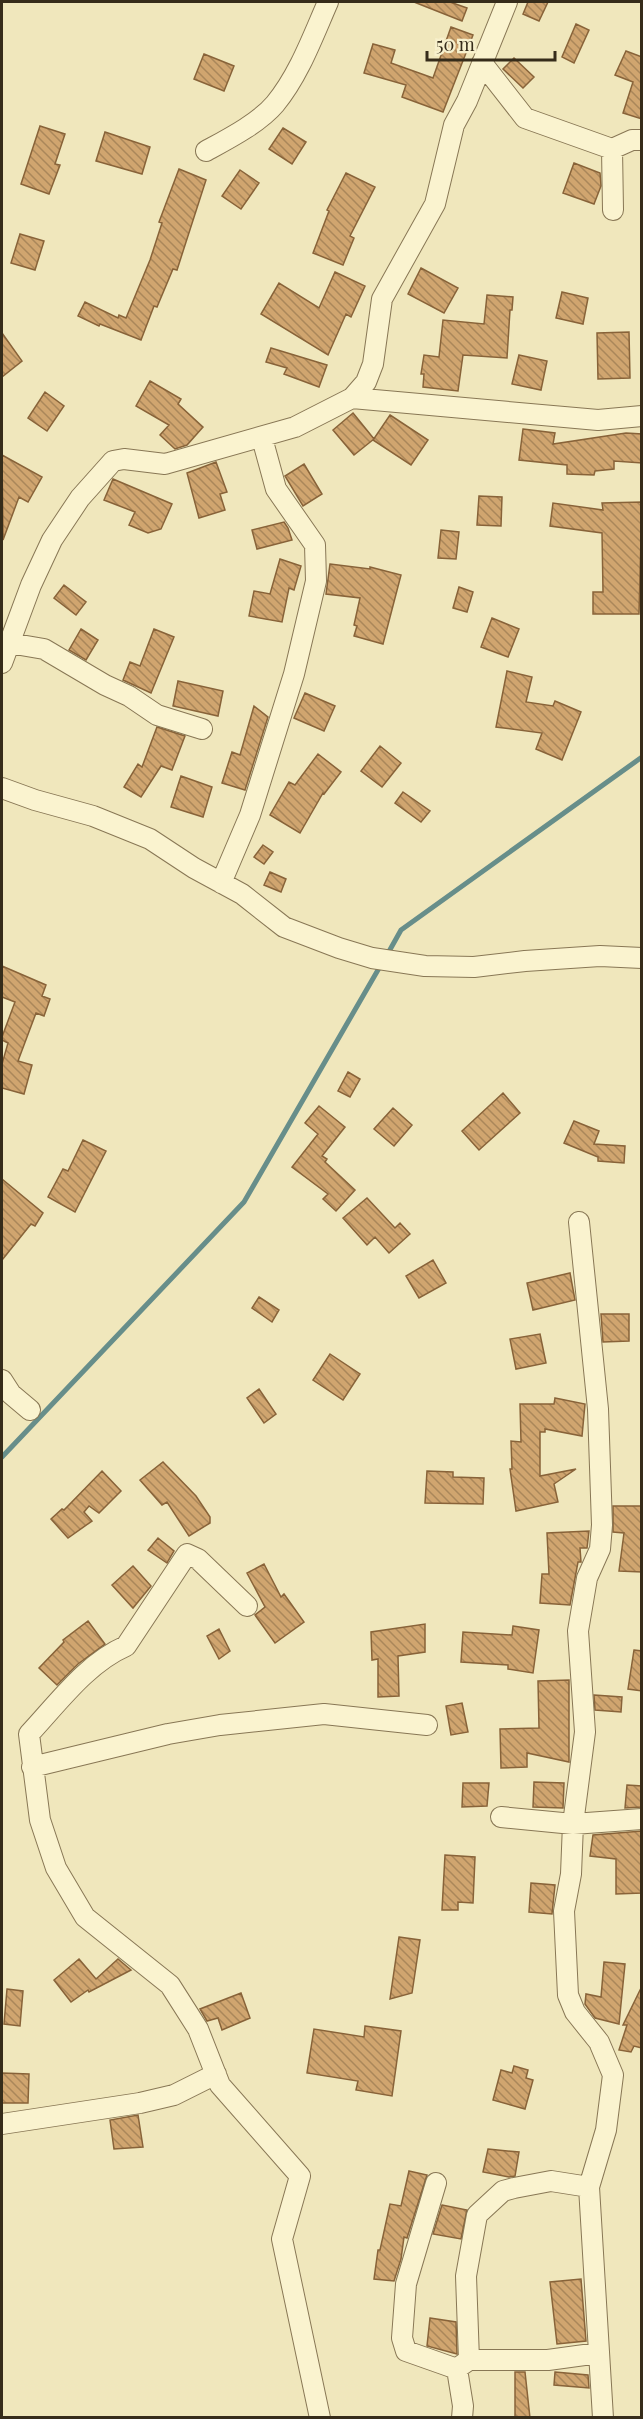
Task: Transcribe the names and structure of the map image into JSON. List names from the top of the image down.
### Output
{
  "scale_bar": "50 m"
}
